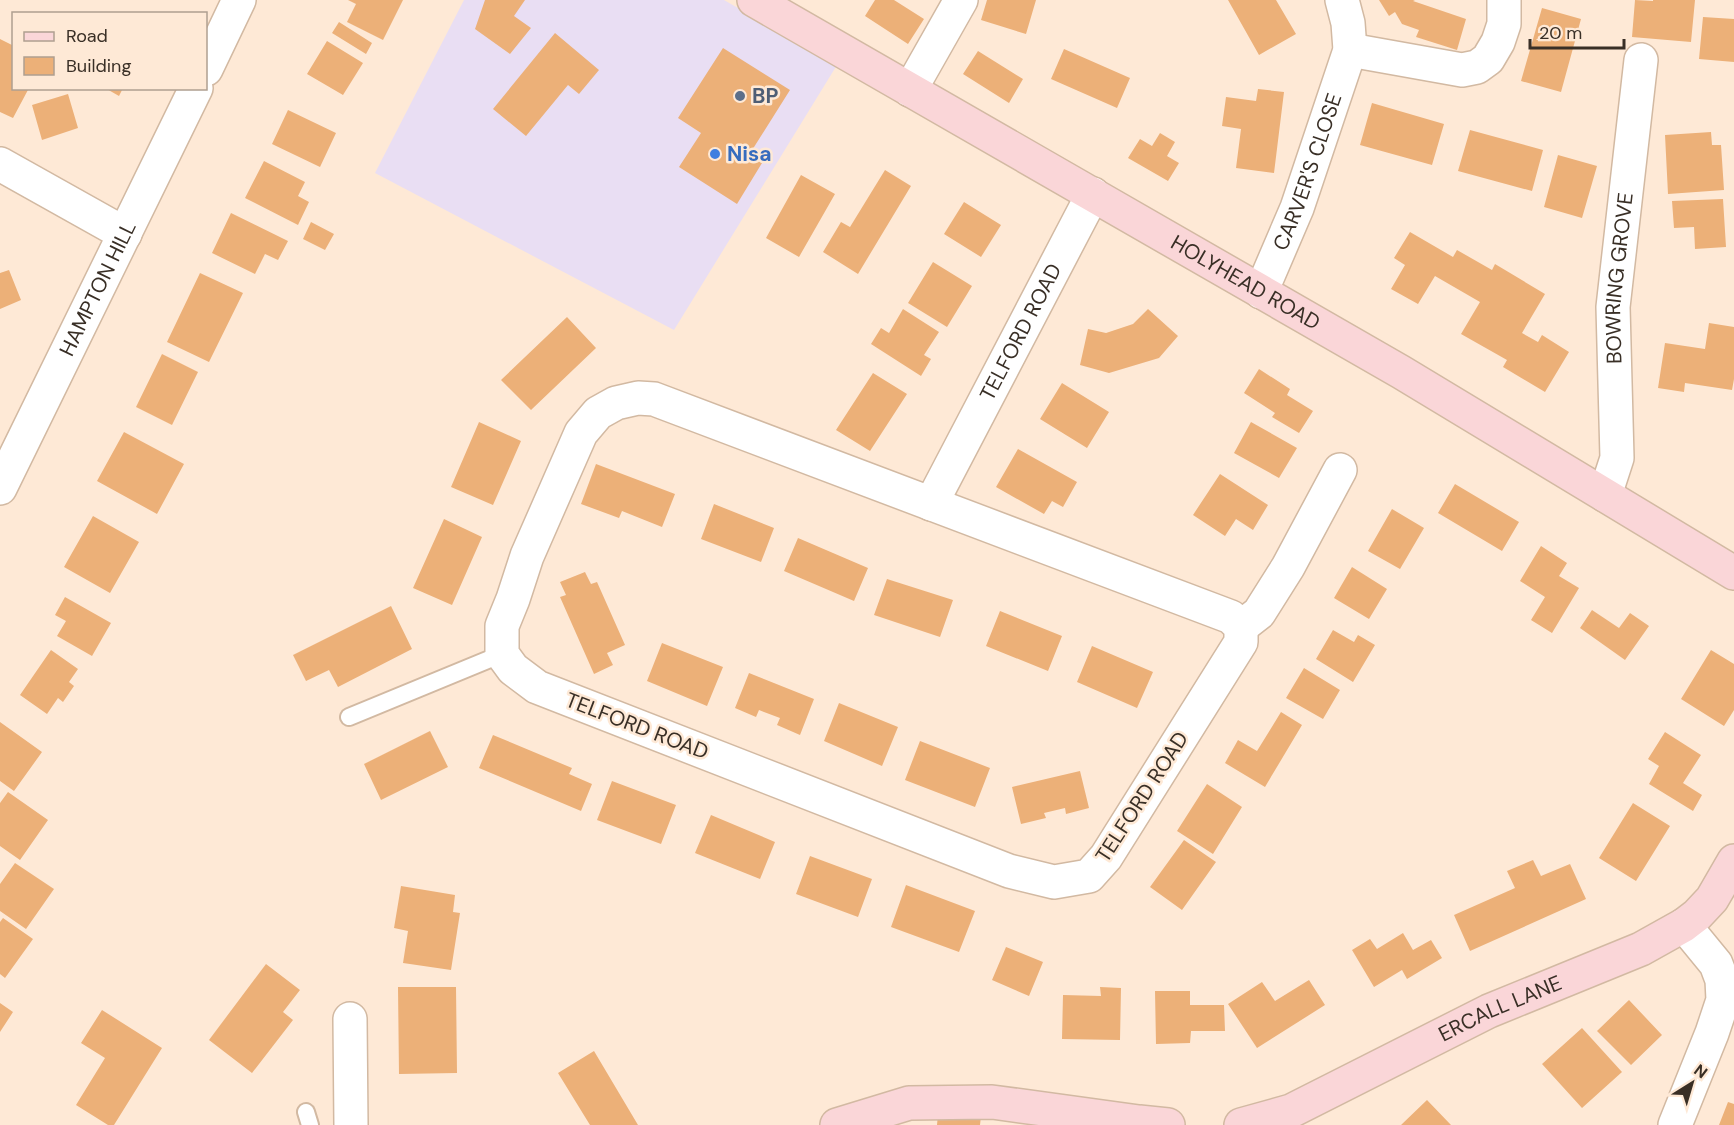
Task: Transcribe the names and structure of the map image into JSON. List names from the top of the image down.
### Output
{
  "streets": {
    "main road": ["HOLYHEAD ROAD", "ERCALL LANE"],
    "street": [
      "CARVER'S CLOSE",
      "BOWRING GROVE",
      "HAMPTON HILL",
      "TELFORD ROAD"
    ]
  },
  "crossings": [
    ["CARVER'S CLOSE", "HOLYHEAD ROAD"],
    ["BOWRING GROVE", "HOLYHEAD ROAD"],
    ["HOLYHEAD ROAD", "TELFORD ROAD"]
  ],
  "places": ["BP", "Nisa"],
  "legend": ["Road", "Building"],
  "scale_bar": "20 m",
  "north": "top right"
}
